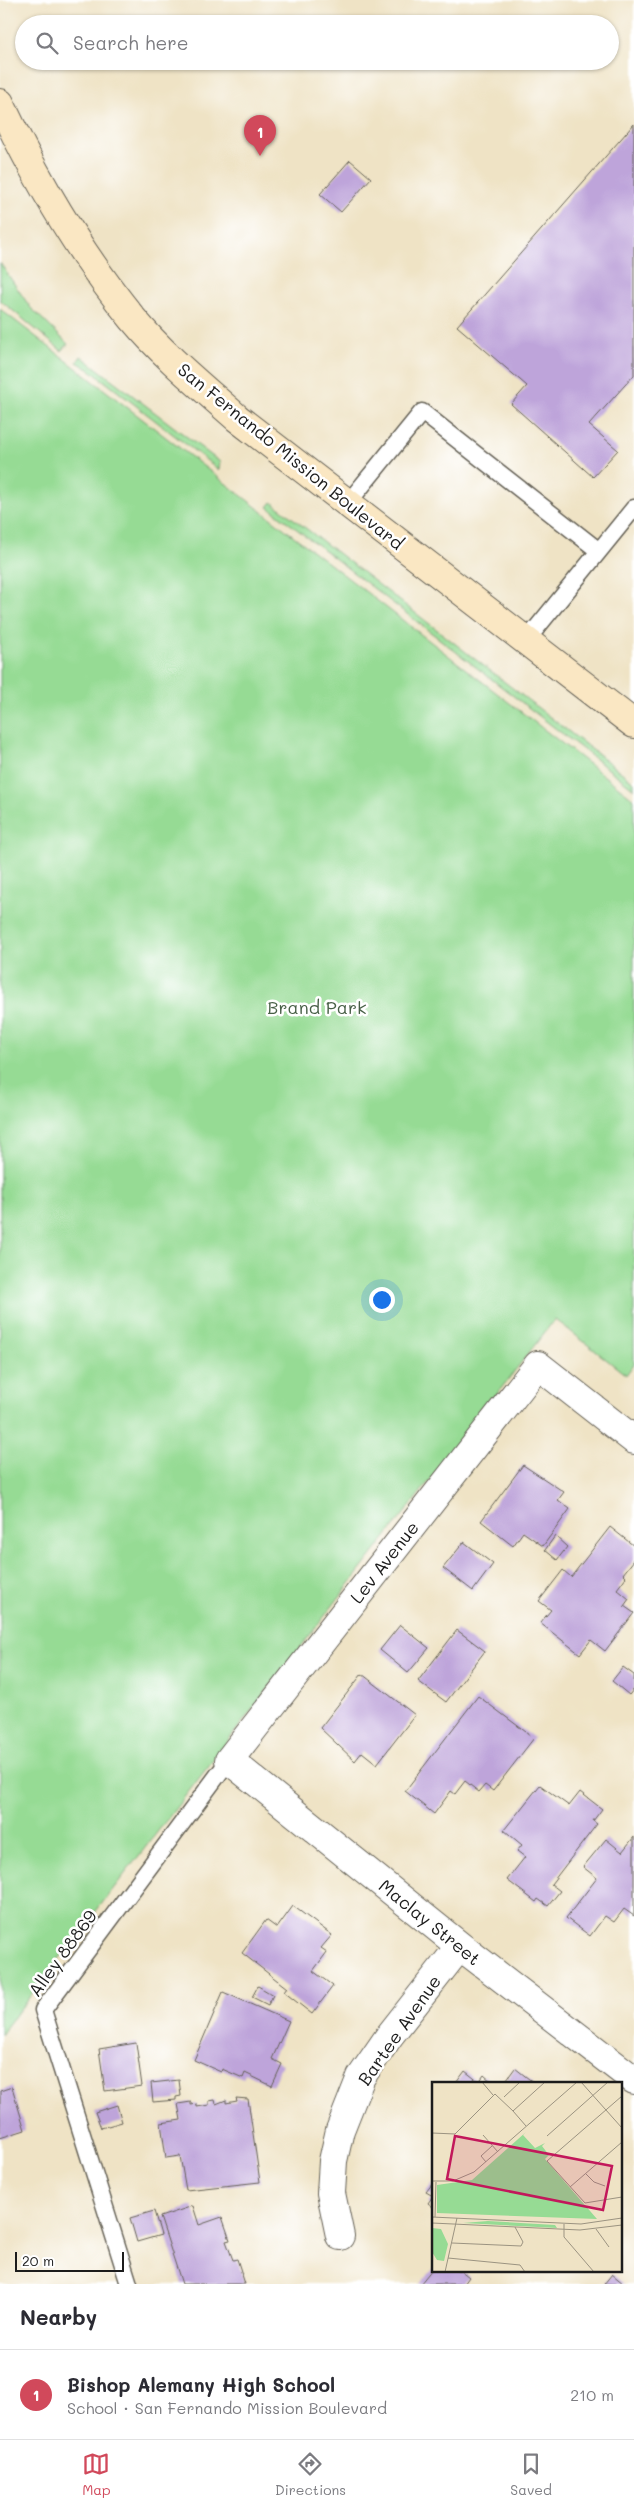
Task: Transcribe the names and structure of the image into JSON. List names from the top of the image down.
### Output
{
  "streets": {
    "main road": ["San Fernando Mission Boulevard"],
    "street": ["Lev Avenue", "Maclay Street", "Bartee Avenue"],
    "lane": ["Alley 88869"]
  },
  "crossings": [
    ["Lev Avenue", "Maclay Street"],
    ["Lev Avenue", "Alley 88869"],
    ["Maclay Street", "Alley 88869"],
    ["Maclay Street", "Bartee Avenue"]
  ],
  "parks": ["Brand Park"],
  "scale_bar": "20 m",
  "page": {
    "search": "Search here",
    "pins": "1",
    "scale": "20 m",
    "heading": "Nearby",
    "list": [
      {
        "mark": "1",
        "name": "Bishop Alemany High School",
        "note": "School · San Fernando Mission Boulevard",
        "value": "210 m"
      }
    ],
    "nav": ["Map", "Directions", "Saved"]
  }
}
